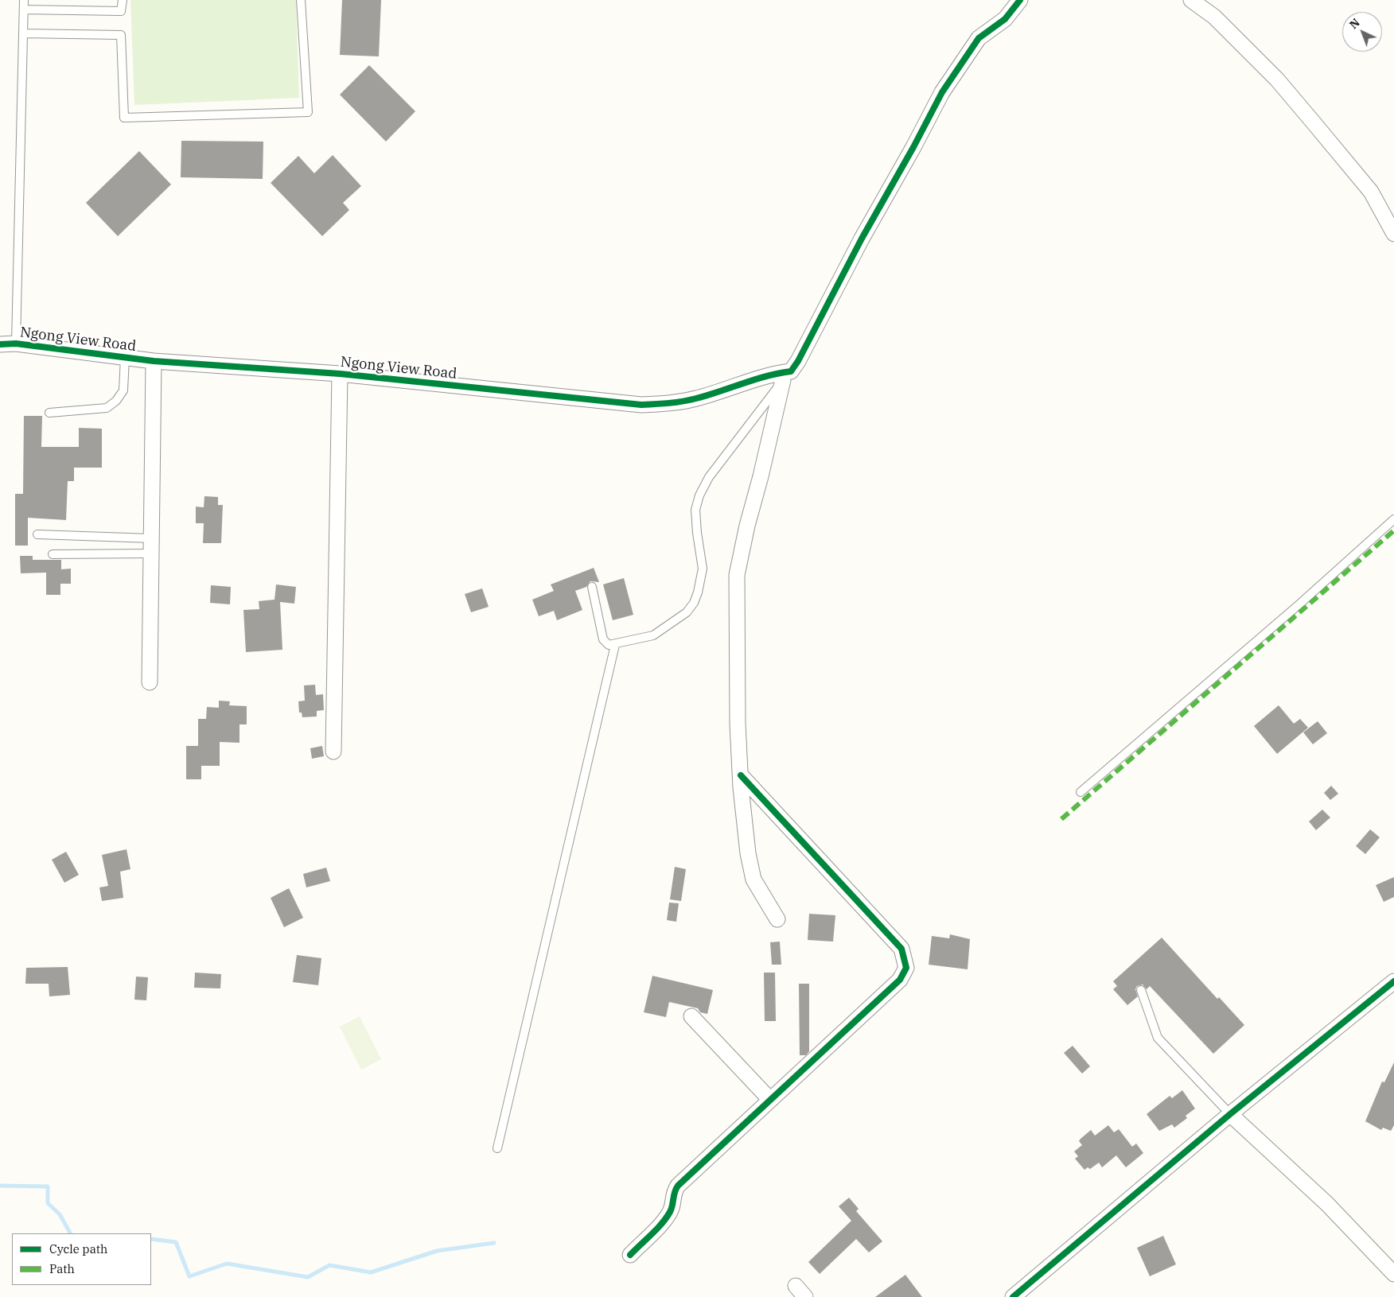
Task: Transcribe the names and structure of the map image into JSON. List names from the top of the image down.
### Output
{
  "streets": {
    "street": ["Ngong View Road"]
  },
  "legend": ["Cycle path", "Path"],
  "north": "top left"
}
